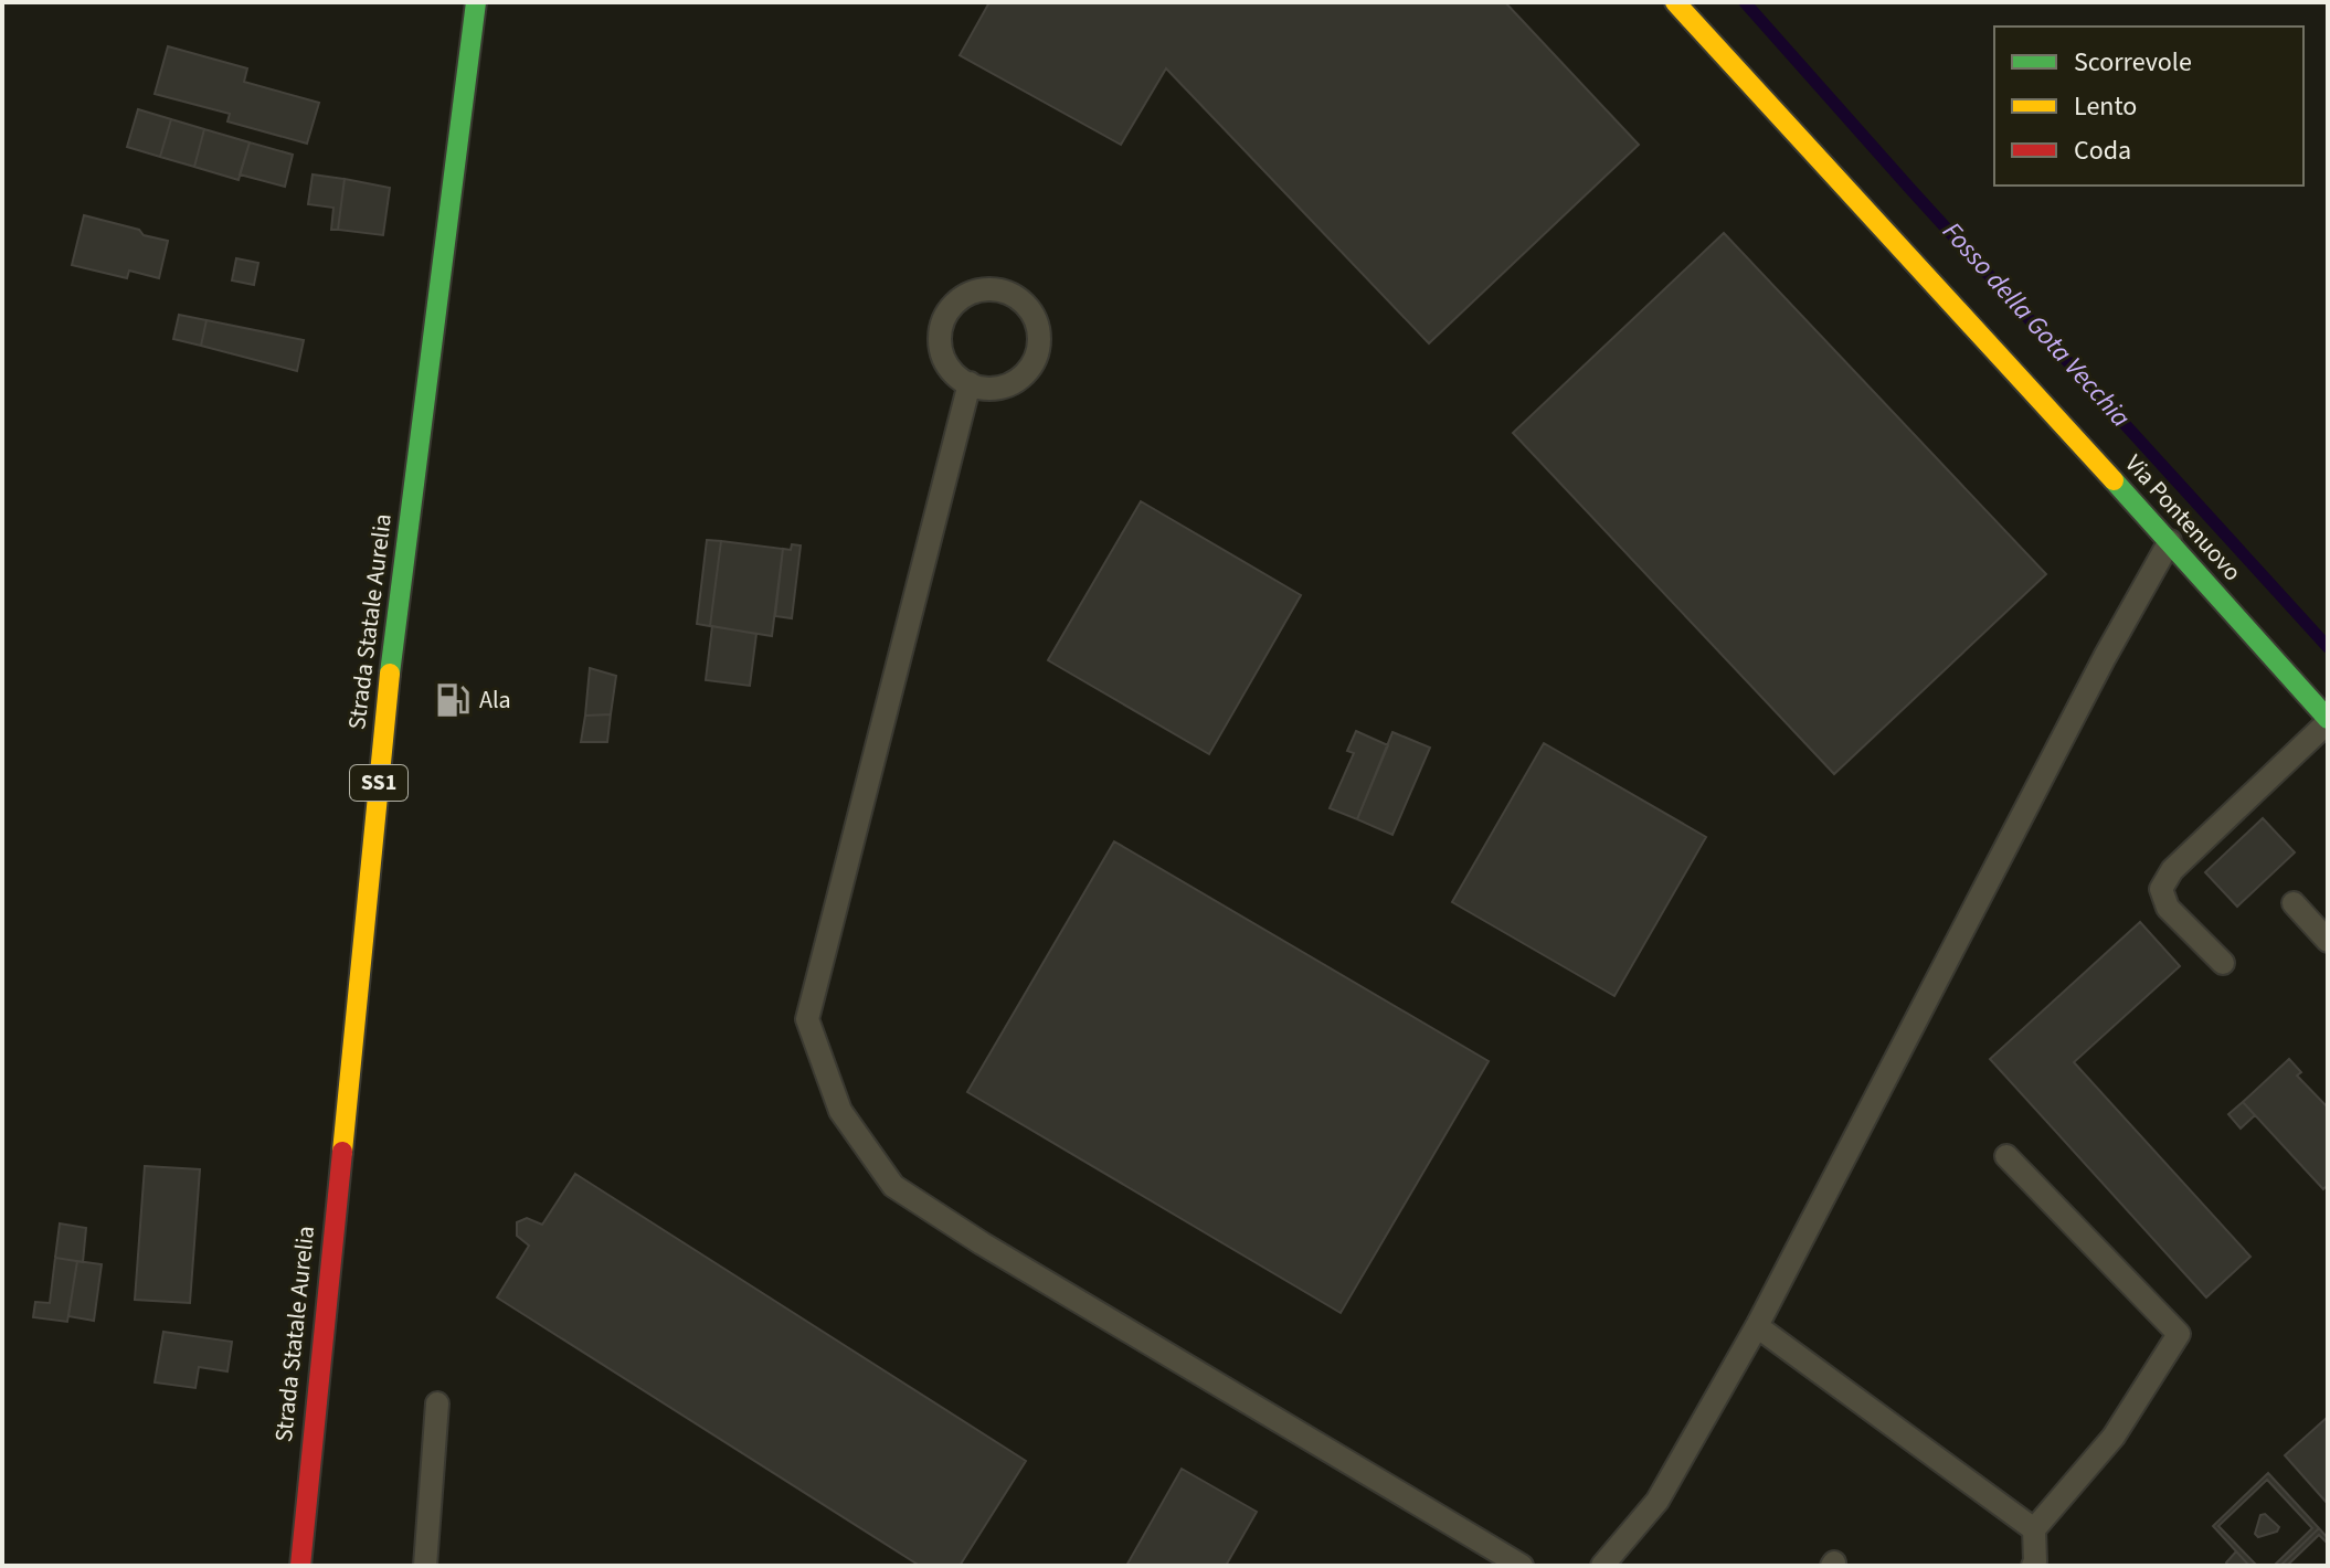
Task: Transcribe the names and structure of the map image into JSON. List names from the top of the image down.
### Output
{
  "streets": {
    "main road": ["Via Pontenuovo", "Strada Statale Aurelia", "SS1"]
  },
  "water": ["Fosso della Gota Vecchia"],
  "places": {
    "fuel station": ["Ala"]
  },
  "legend": ["Scorrevole", "Lento", "Coda"]
}
